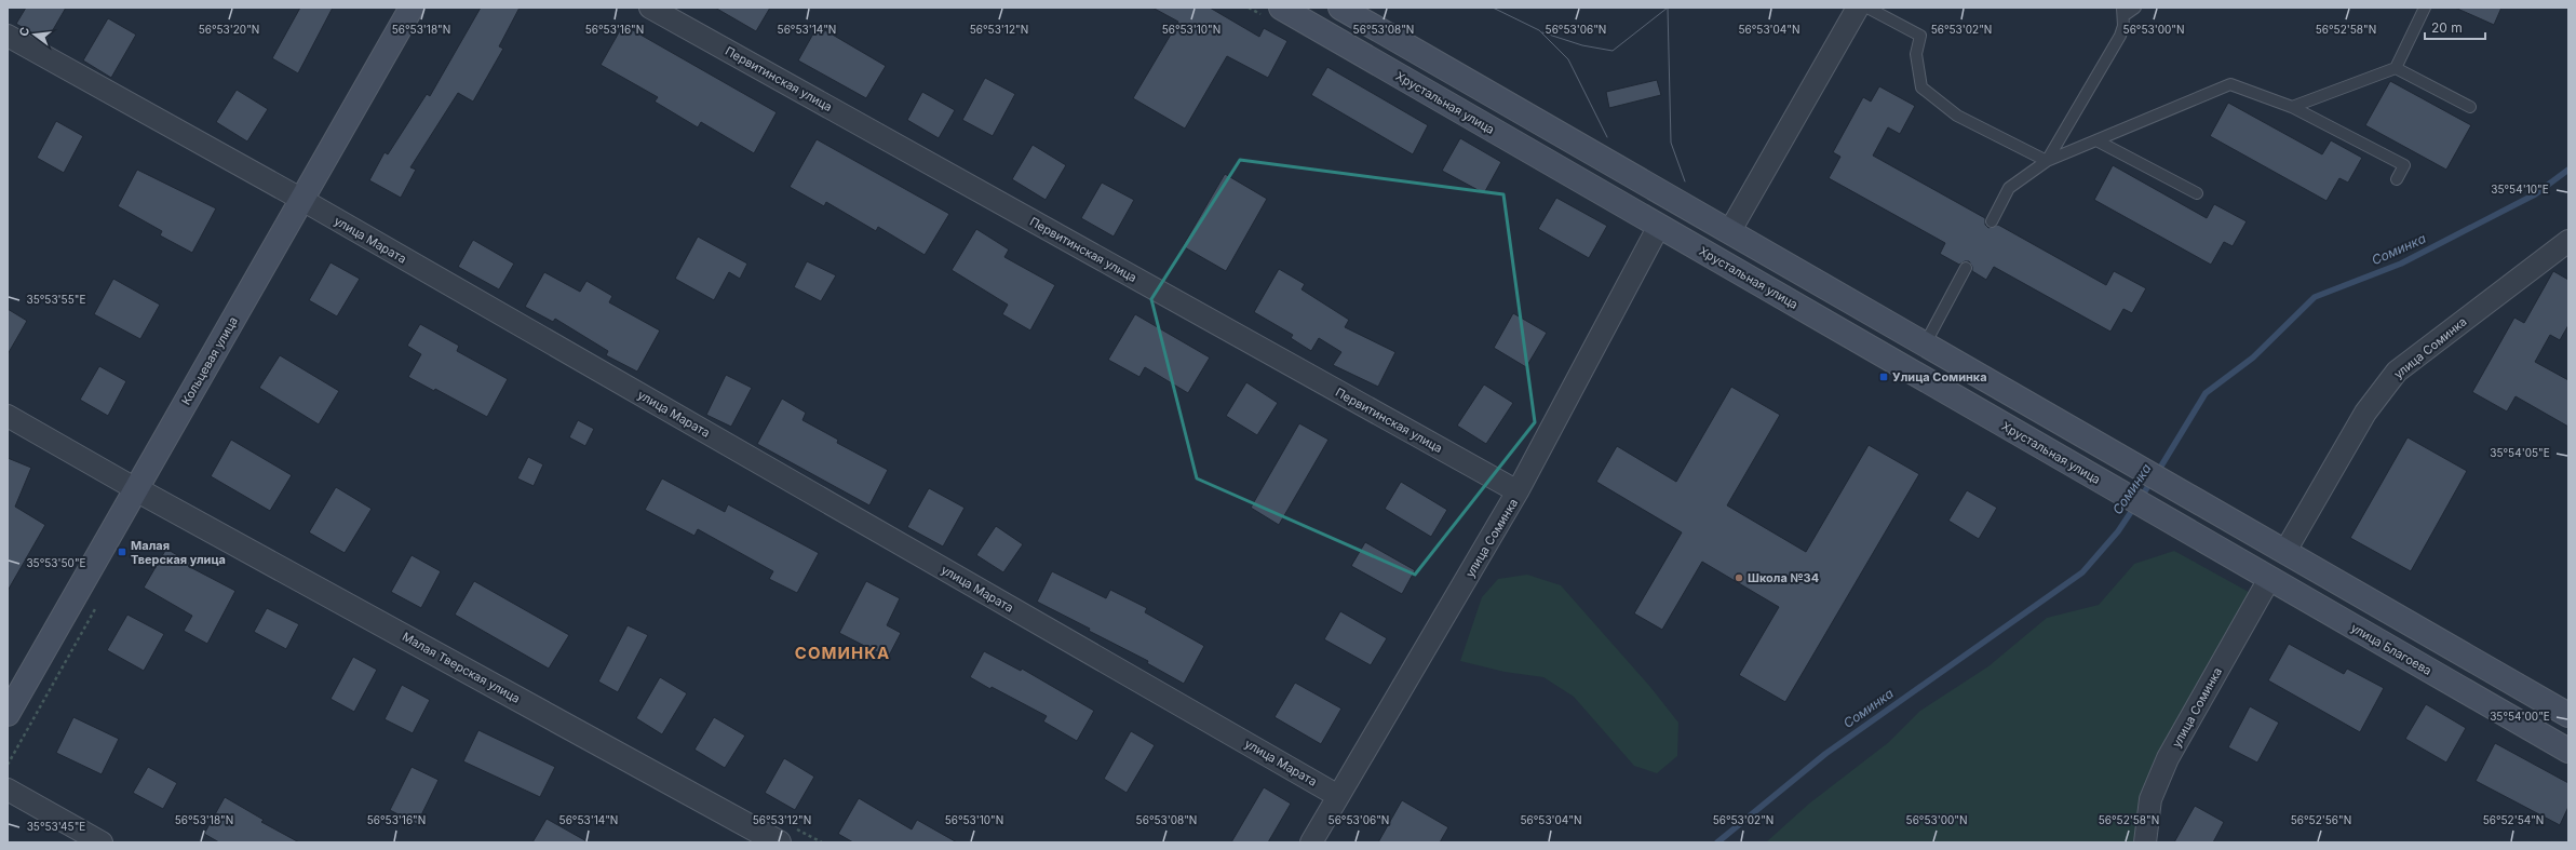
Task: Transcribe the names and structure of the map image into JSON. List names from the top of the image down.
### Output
{
  "streets": {
    "main road": ["Хрустальная улица", "Кольцевая улица", "улица Благоева"],
    "street": [
      "Первитинская улица",
      "улица Марата",
      "улица Соминка",
      "Малая Тверская улица"
    ]
  },
  "crossings": [
    ["Первитинская улица", "улица Соминка"],
    ["Хрустальная улица", "улица Соминка"],
    ["Хрустальная улица", "улица Благоева"],
    ["улица Марата", "улица Соминка"],
    ["улица Марата", "Кольцевая улица"],
    ["улица Соминка", "улица Благоева"],
    ["Кольцевая улица", "Малая Тверская улица"]
  ],
  "districts": ["СОМИНКА"],
  "water": ["Соминка"],
  "places": {
    "transit": ["Улица Соминка", "Малая Тверская улица"],
    "other": ["Школа №34"]
  },
  "scale_bar": "20 m",
  "north": "left",
  "coordinates": [
    "56°53'20\"N",
    "56°53'18\"N",
    "56°53'16\"N",
    "56°53'14\"N",
    "56°53'12\"N",
    "56°53'10\"N",
    "56°53'08\"N",
    "56°53'06\"N",
    "56°53'04\"N",
    "56°53'02\"N",
    "56°53'00\"N",
    "56°52'58\"N",
    "35°54'10\"E",
    "35°53'55\"E",
    "35°54'05\"E",
    "35°53'50\"E",
    "35°54'00\"E",
    "56°52'56\"N",
    "56°52'54\"N",
    "35°53'45\"E"
  ]
}
